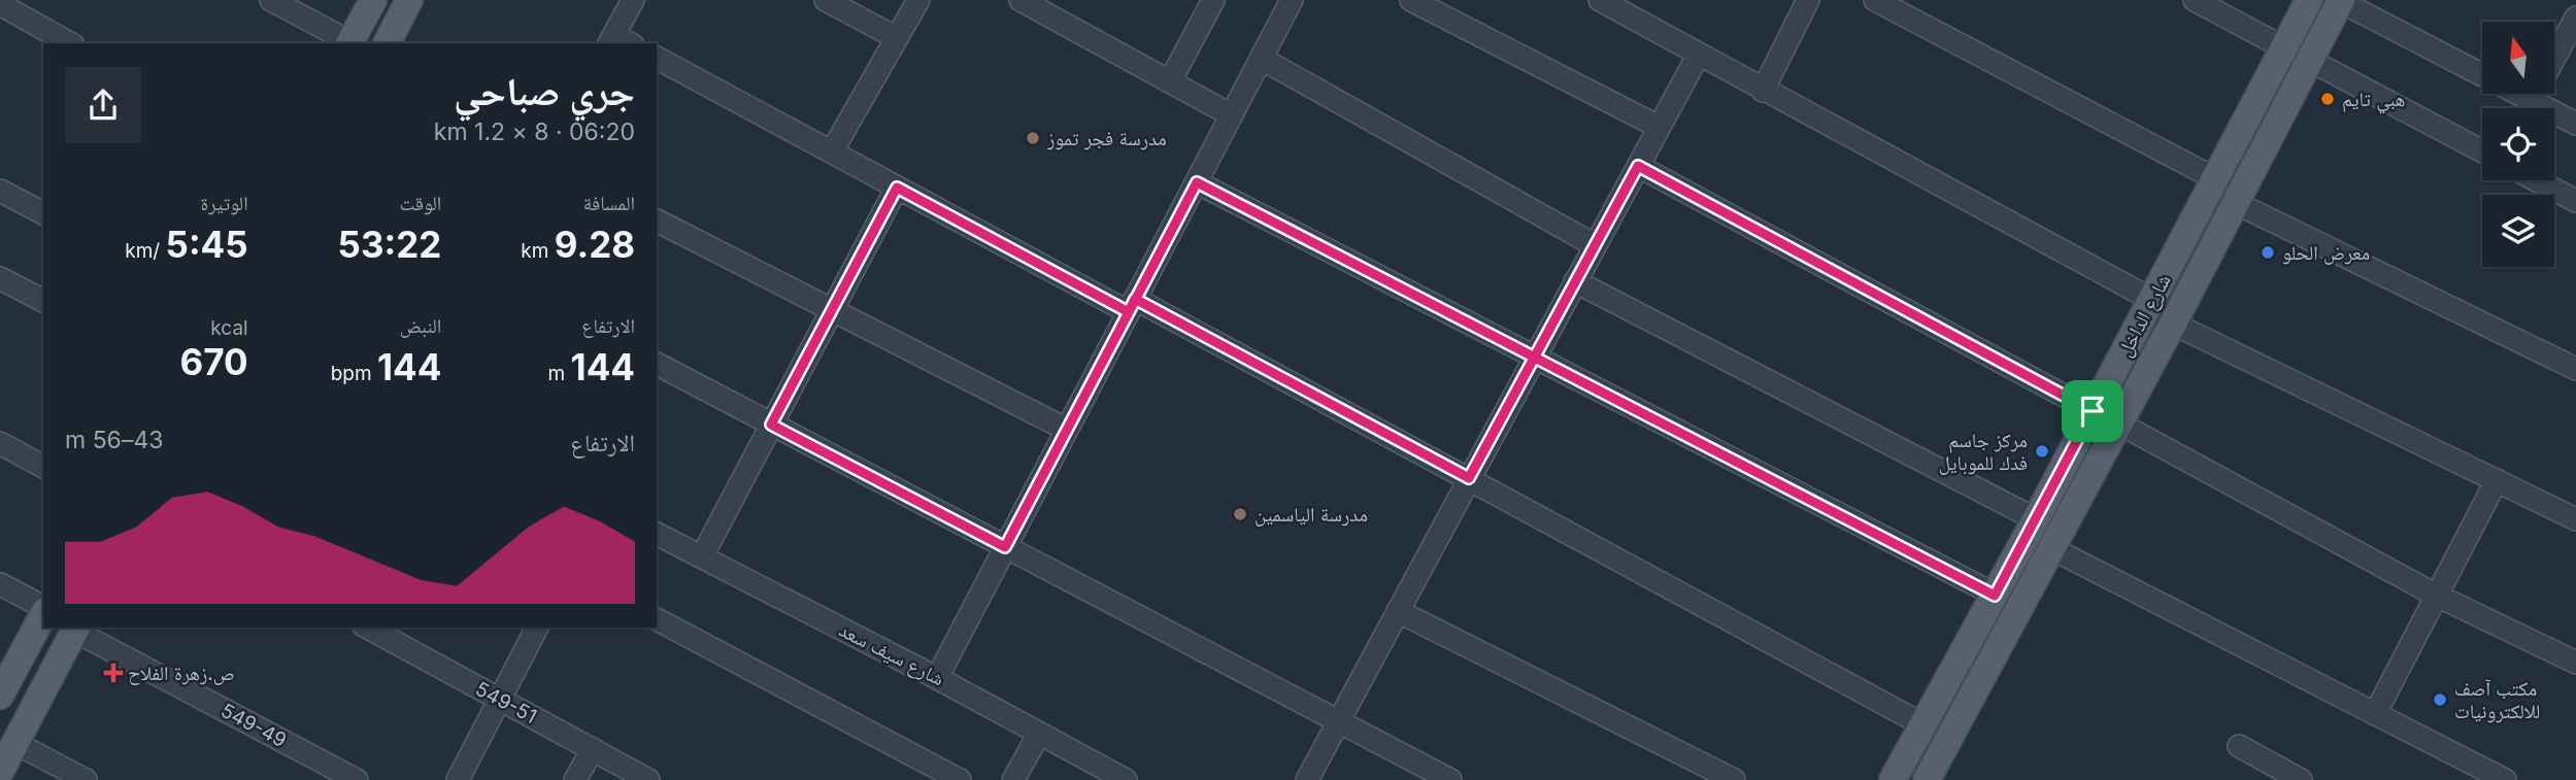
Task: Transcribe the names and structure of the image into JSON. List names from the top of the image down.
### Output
{
  "streets": {
    "main road": ["شارع الداخل"],
    "street": ["شارع سيف سعد", "549-51", "549-49"]
  },
  "places": {
    "other": [
      "هبي تايم",
      "مدرسة فجر تموز",
      "معرض الحلو",
      "مركز جاسم فدك للموبايل",
      "مدرسة الياسمين",
      "مكتب آصف للالكترونيات"
    ],
    "health": ["ص.زهرة الفلاح"]
  },
  "north": "top",
  "page": {
    "heading": ["جري صباحي", "06:20 · 8 × 1.2 km"],
    "stats": [
      ["المسافة", "9.28 km"],
      ["الوقت", "53:22"],
      ["الوتيرة", "5:45 /km"],
      ["الارتفاع", "144 m"],
      ["النبض", "144 bpm"],
      ["kcal", "670"]
    ],
    "chart": ["الارتفاع", "43–56 m"]
  }
}
